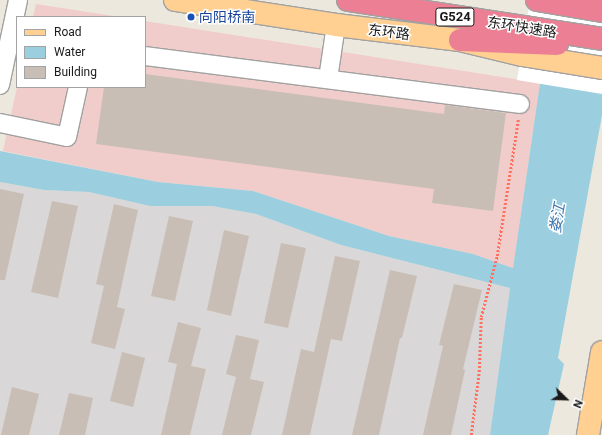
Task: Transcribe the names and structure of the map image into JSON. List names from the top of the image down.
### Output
{
  "streets": {
    "highway": ["G524", "东环快速路"],
    "main road": ["东环路"]
  },
  "water": ["娄江"],
  "places": ["向阳桥南"],
  "legend": ["Road", "Water", "Building"],
  "north": "bottom right"
}
